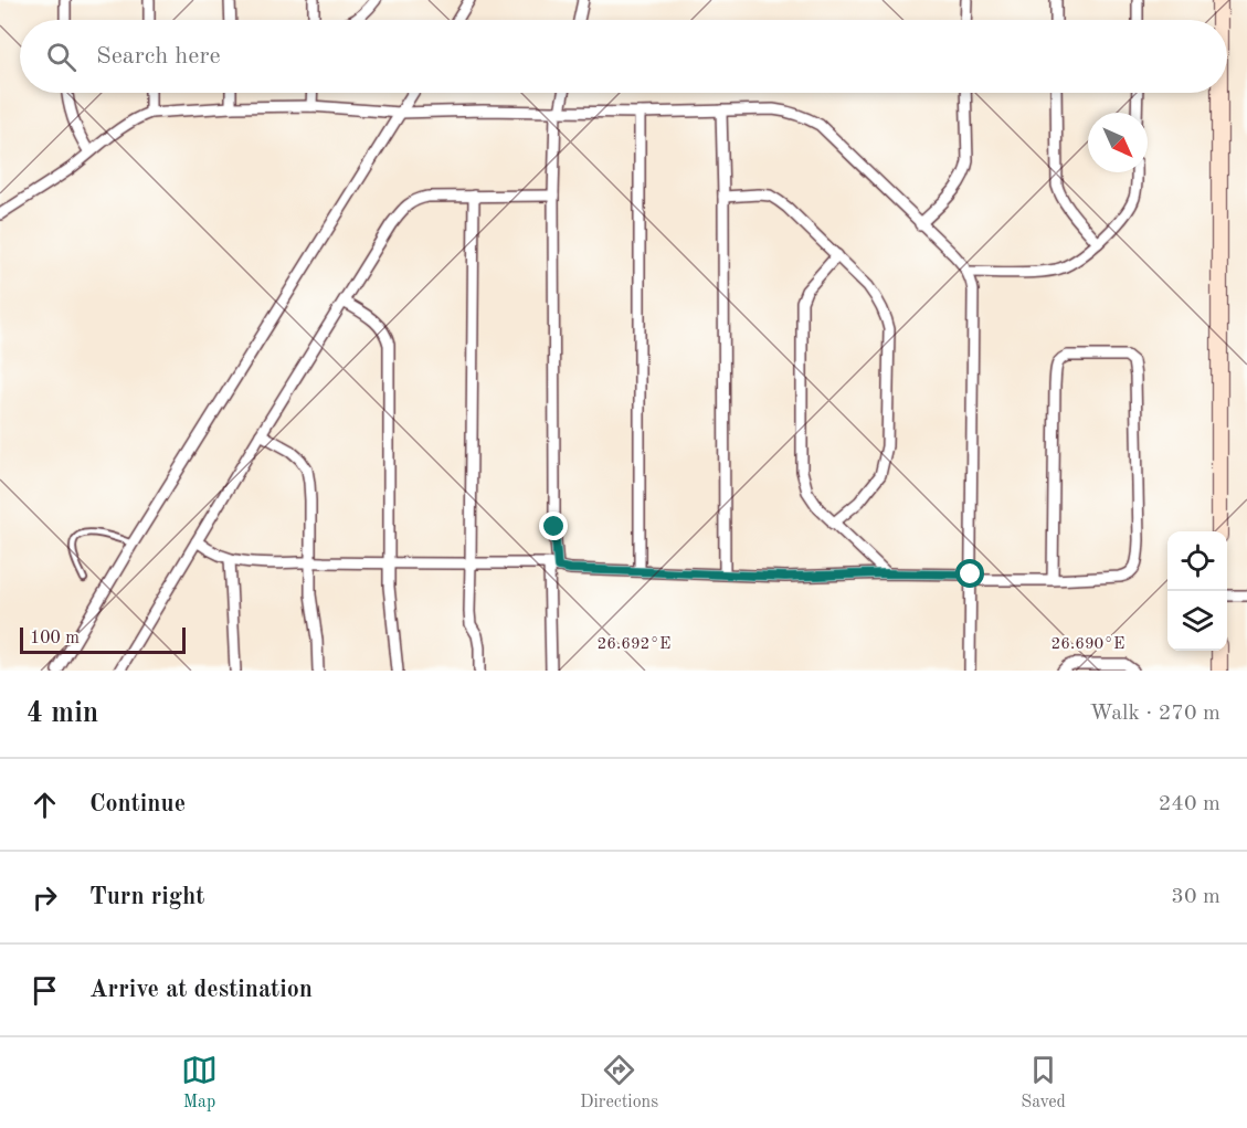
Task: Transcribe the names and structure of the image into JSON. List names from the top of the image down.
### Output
{
  "scale_bar": "100 m",
  "north": "bottom right",
  "page": {
    "search": "Search here",
    "scale": "100 m",
    "heading": ["4 min", "Walk · 270 m"],
    "list": [
      ["Continue", "240 m"],
      ["Turn right", "30 m"],
      "Arrive at destination"
    ],
    "nav": ["Map", "Directions", "Saved"]
  },
  "coordinates": ["26.692°E", "26.690°E"]
}
